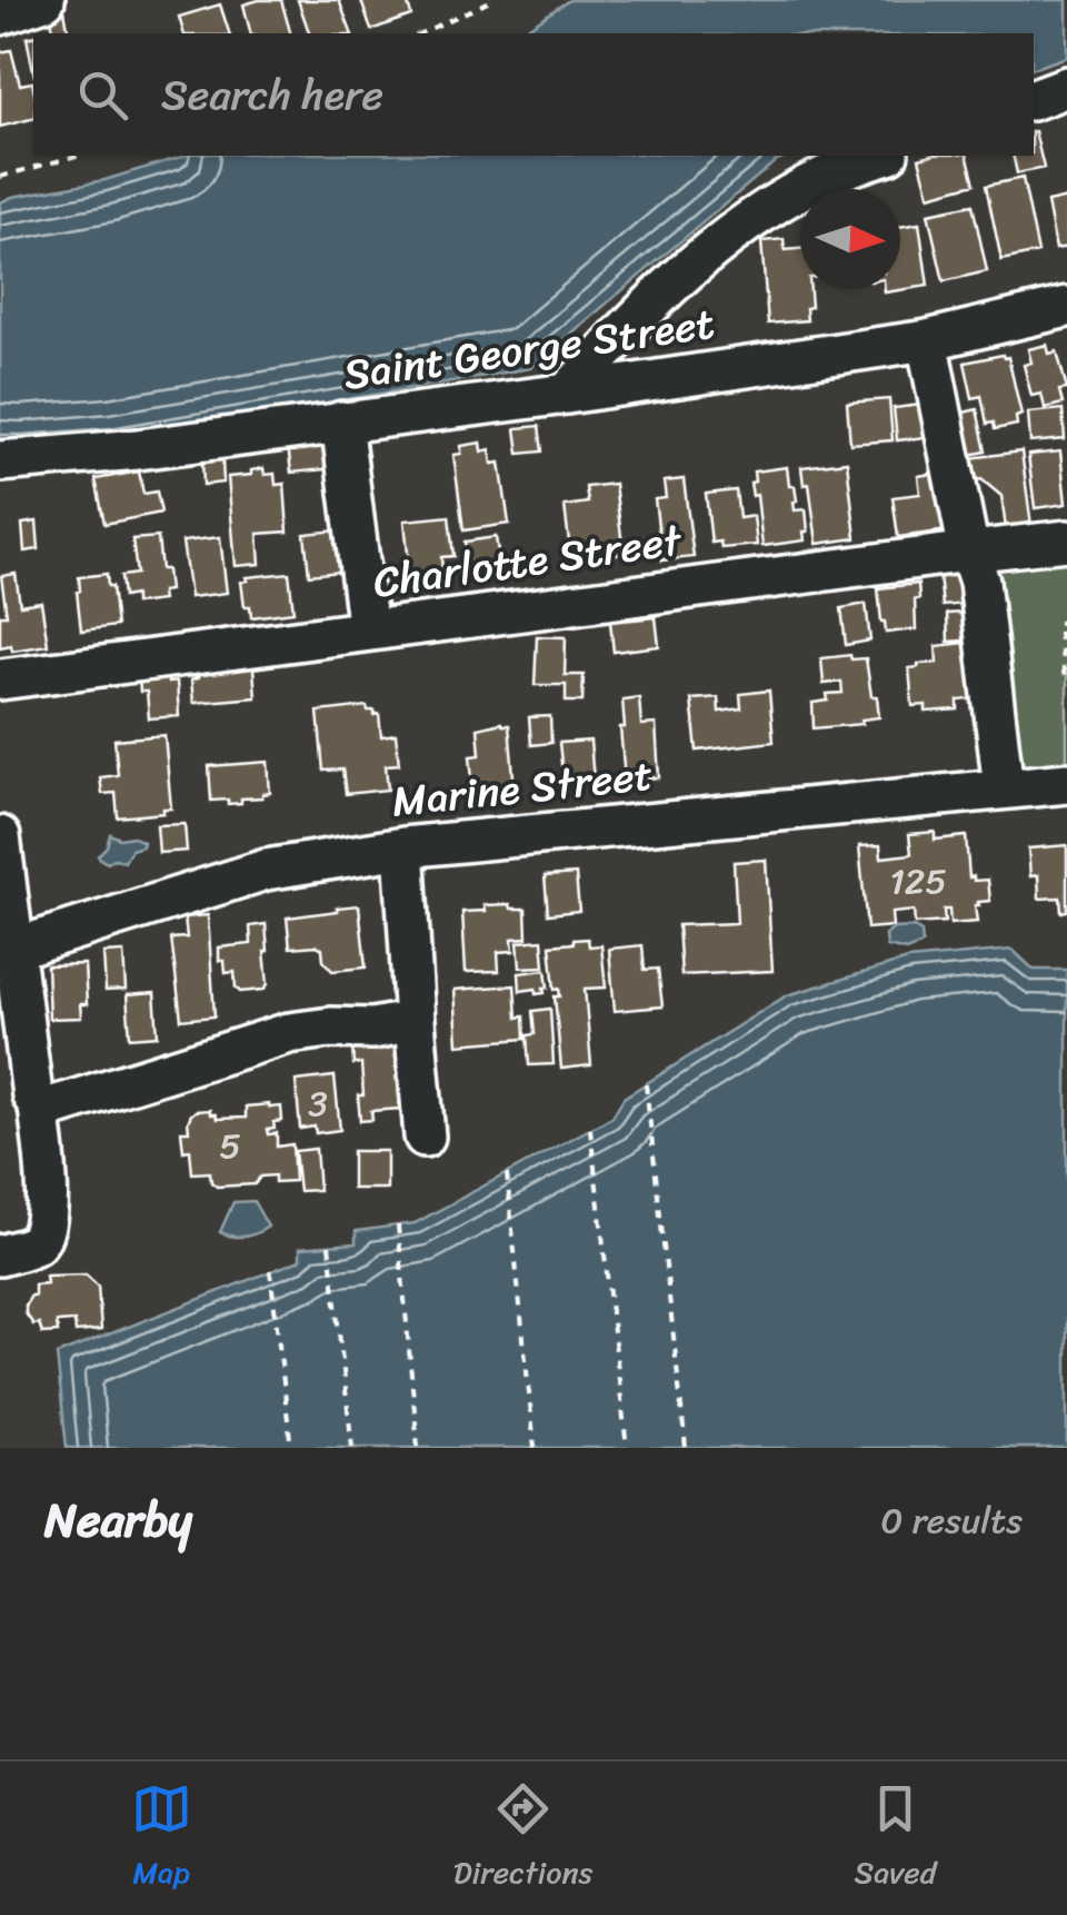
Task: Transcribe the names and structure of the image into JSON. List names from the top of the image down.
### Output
{
  "streets": {
    "street": ["Saint George Street", "Charlotte Street", "Marine Street"]
  },
  "house_numbers": ["125", "3", "5"],
  "north": "right",
  "page": {
    "search": "Search here",
    "heading": ["Nearby", "0 results"],
    "nav": ["Map", "Directions", "Saved"]
  }
}
